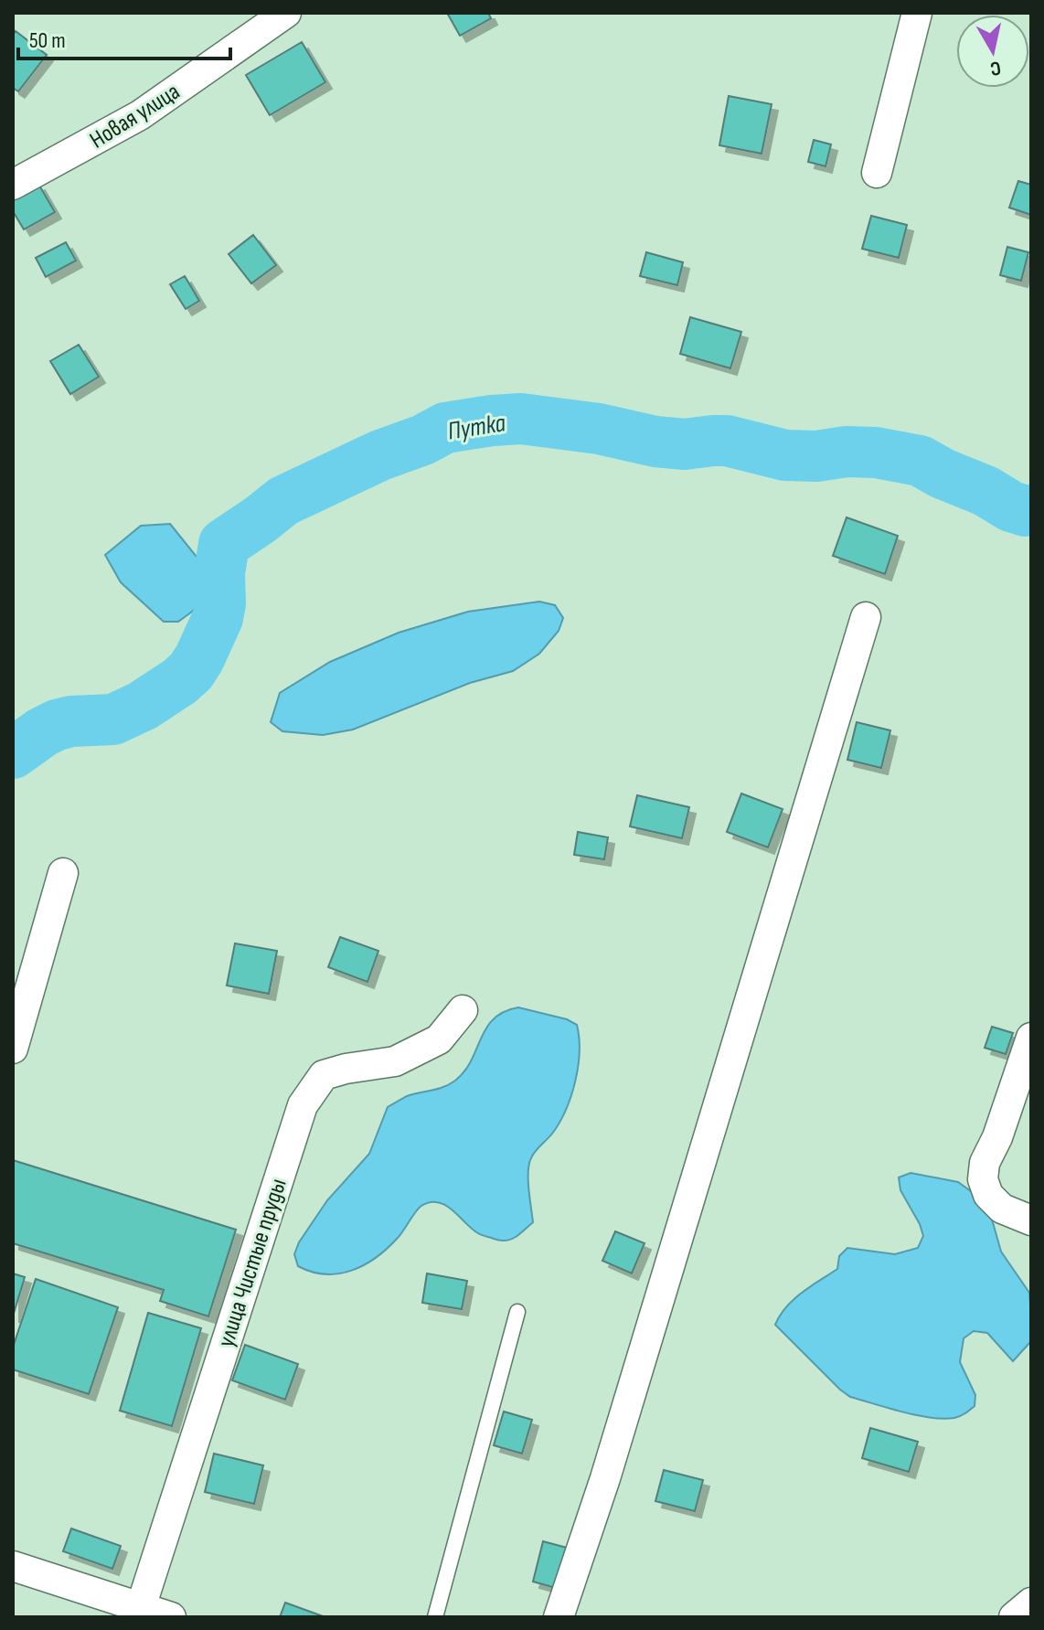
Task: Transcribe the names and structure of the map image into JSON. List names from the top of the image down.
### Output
{
  "streets": {
    "street": ["Новая улица", "улица Чистые пруды"]
  },
  "water": ["Путка"],
  "scale_bar": "50 m",
  "north": "bottom"
}
